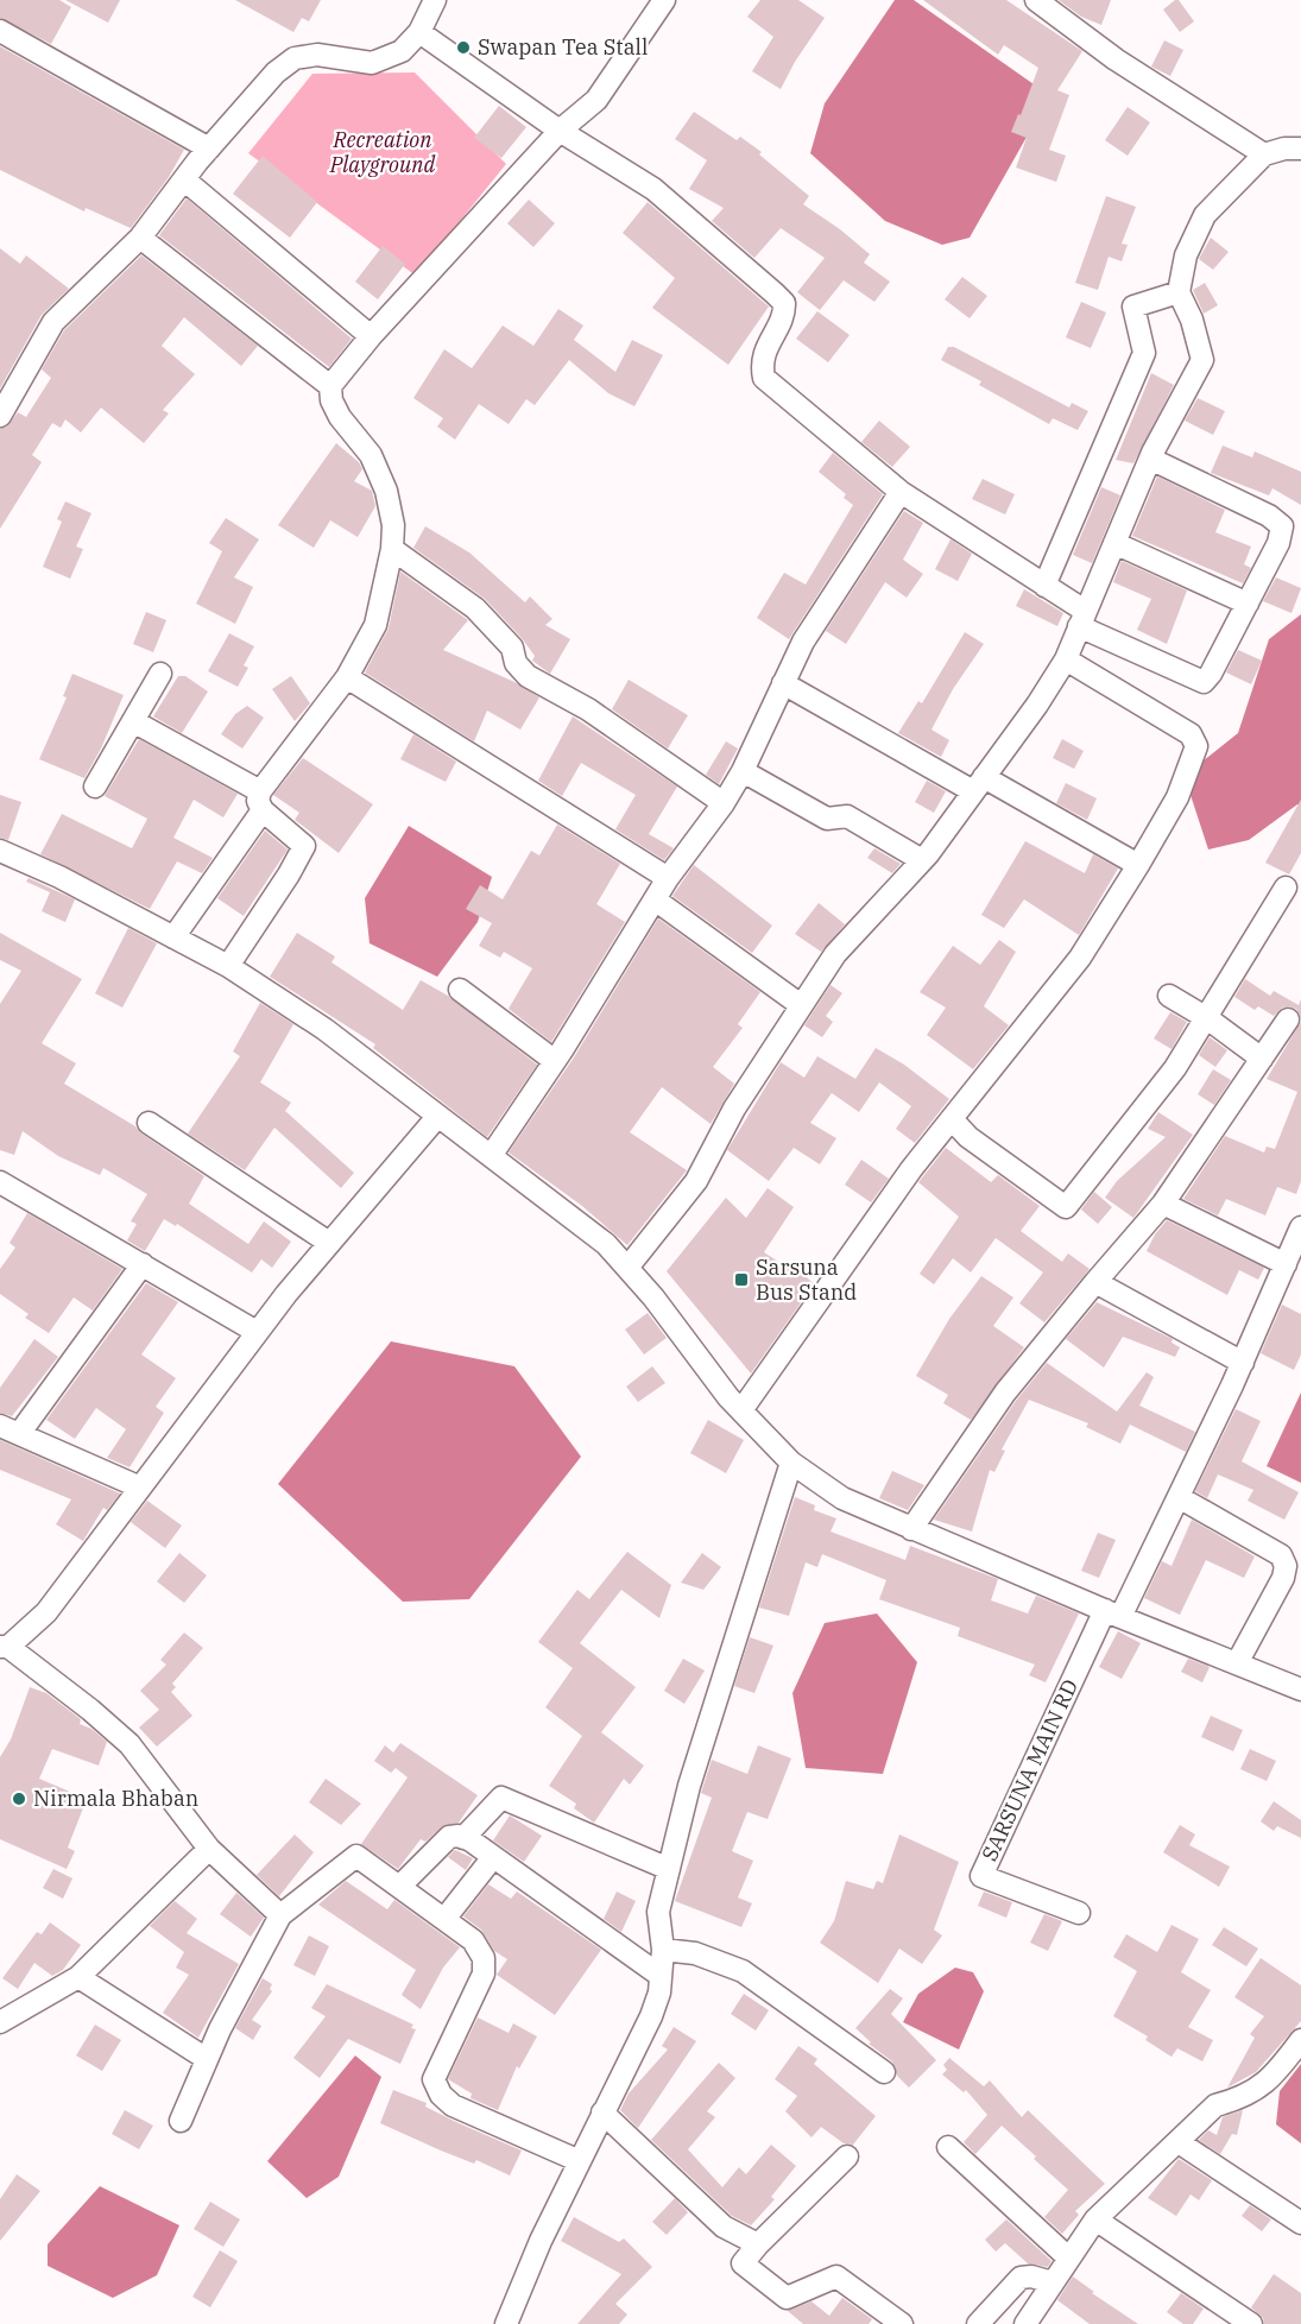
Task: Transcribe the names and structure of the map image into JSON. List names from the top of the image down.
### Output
{
  "streets": {
    "street": ["SARSUNA MAIN RD"]
  },
  "parks": ["Recreation Playground"],
  "places": {
    "other": ["Swapan Tea Stall", "Nirmala Bhaban"],
    "transit": ["Sarsuna Bus Stand"]
  }
}
